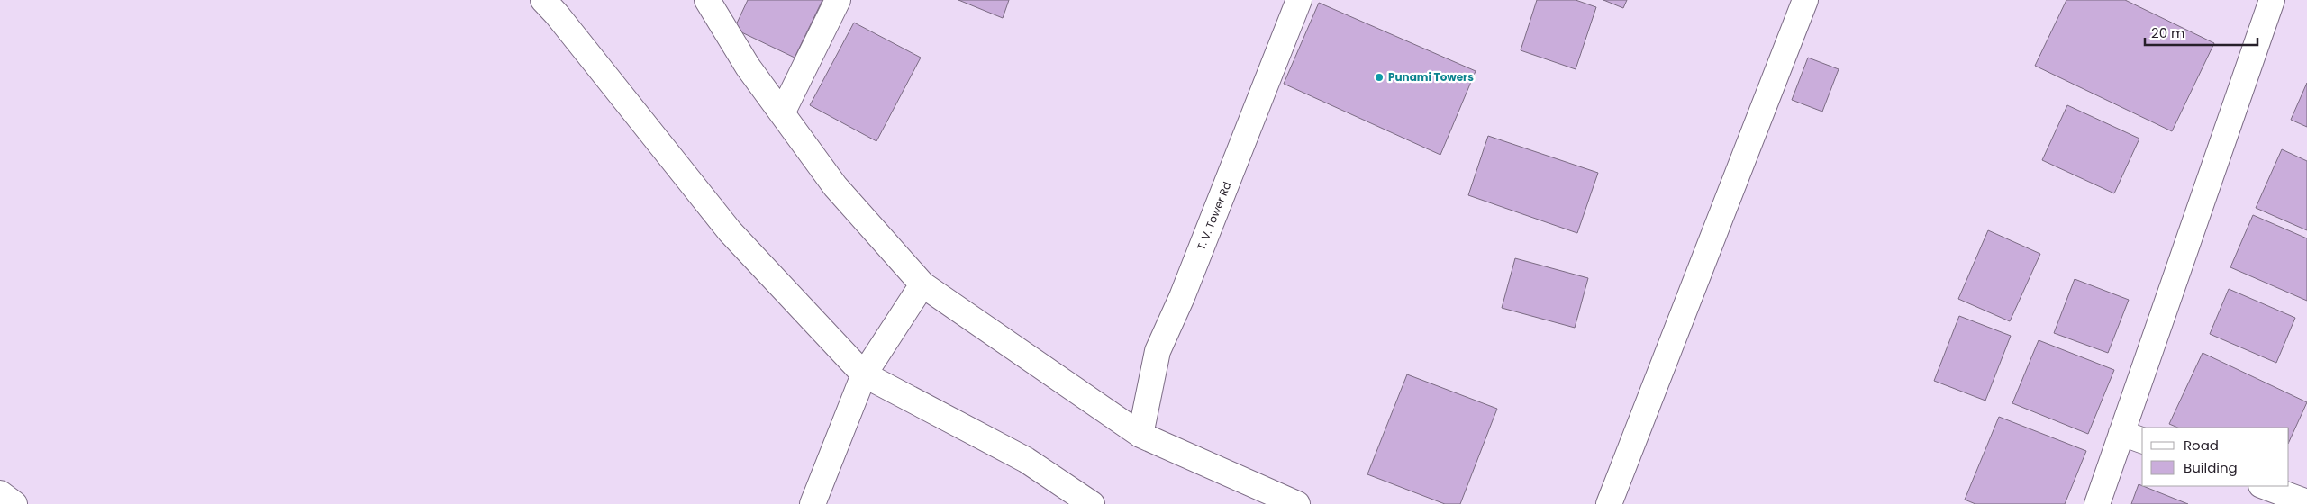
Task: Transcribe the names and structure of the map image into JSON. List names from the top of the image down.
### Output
{
  "streets": {
    "street": ["T. V. Tower Rd"]
  },
  "places": ["Punami Towers"],
  "legend": ["Road", "Building"],
  "scale_bar": "20 m"
}
